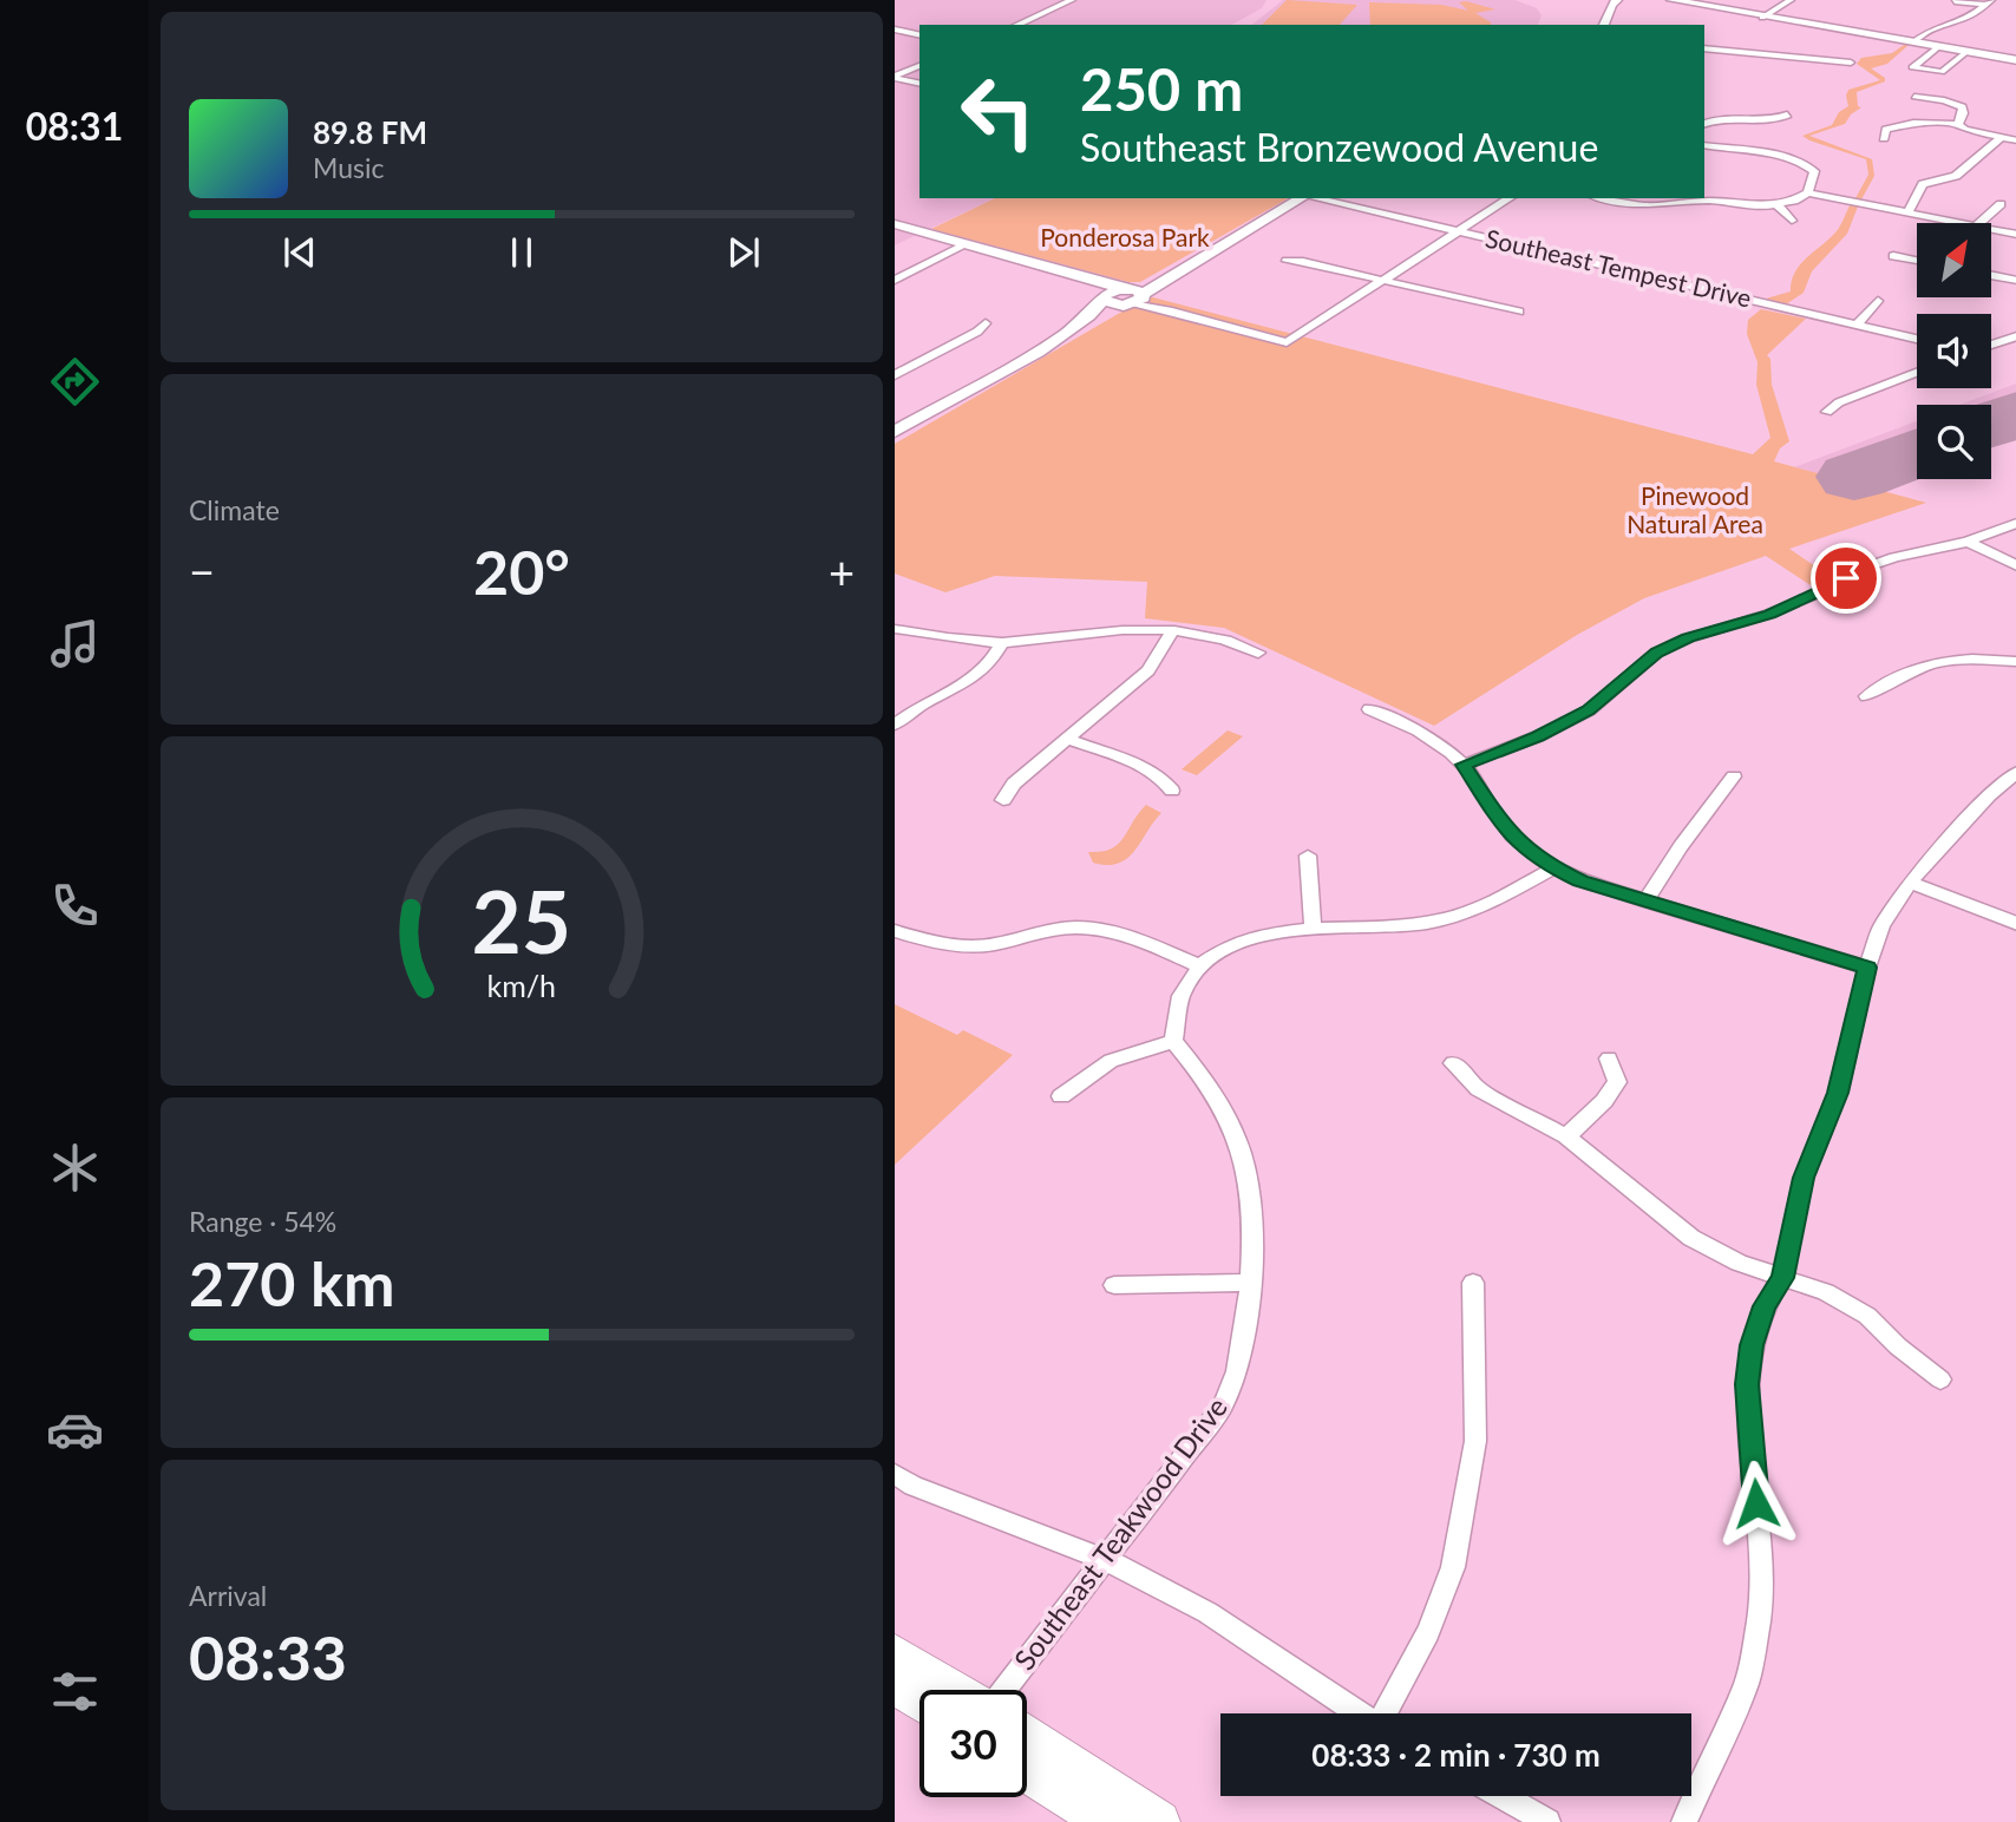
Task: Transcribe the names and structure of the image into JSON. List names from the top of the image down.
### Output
{
  "streets": {
    "street": ["Southeast Tempest Drive", "Southeast Teakwood Drive"]
  },
  "parks": ["Ponderosa Park", "Pinewood Natural Area"],
  "north": "top right",
  "page": {
    "tabs": "08:31",
    "turn": ["250 m", "Southeast Bronzewood Avenue"],
    "song": ["89.8 FM", "Music"],
    "tile": [
      "Climate",
      ["Range · 54%", "270 km"],
      ["Arrival", "08:33"]
    ],
    "heat": ["−", "20°", "+"],
    "limit": "30",
    "trip": "08:33 · 2 min · 730 m",
    "gauge": ["25", "km/h"]
  }
}
